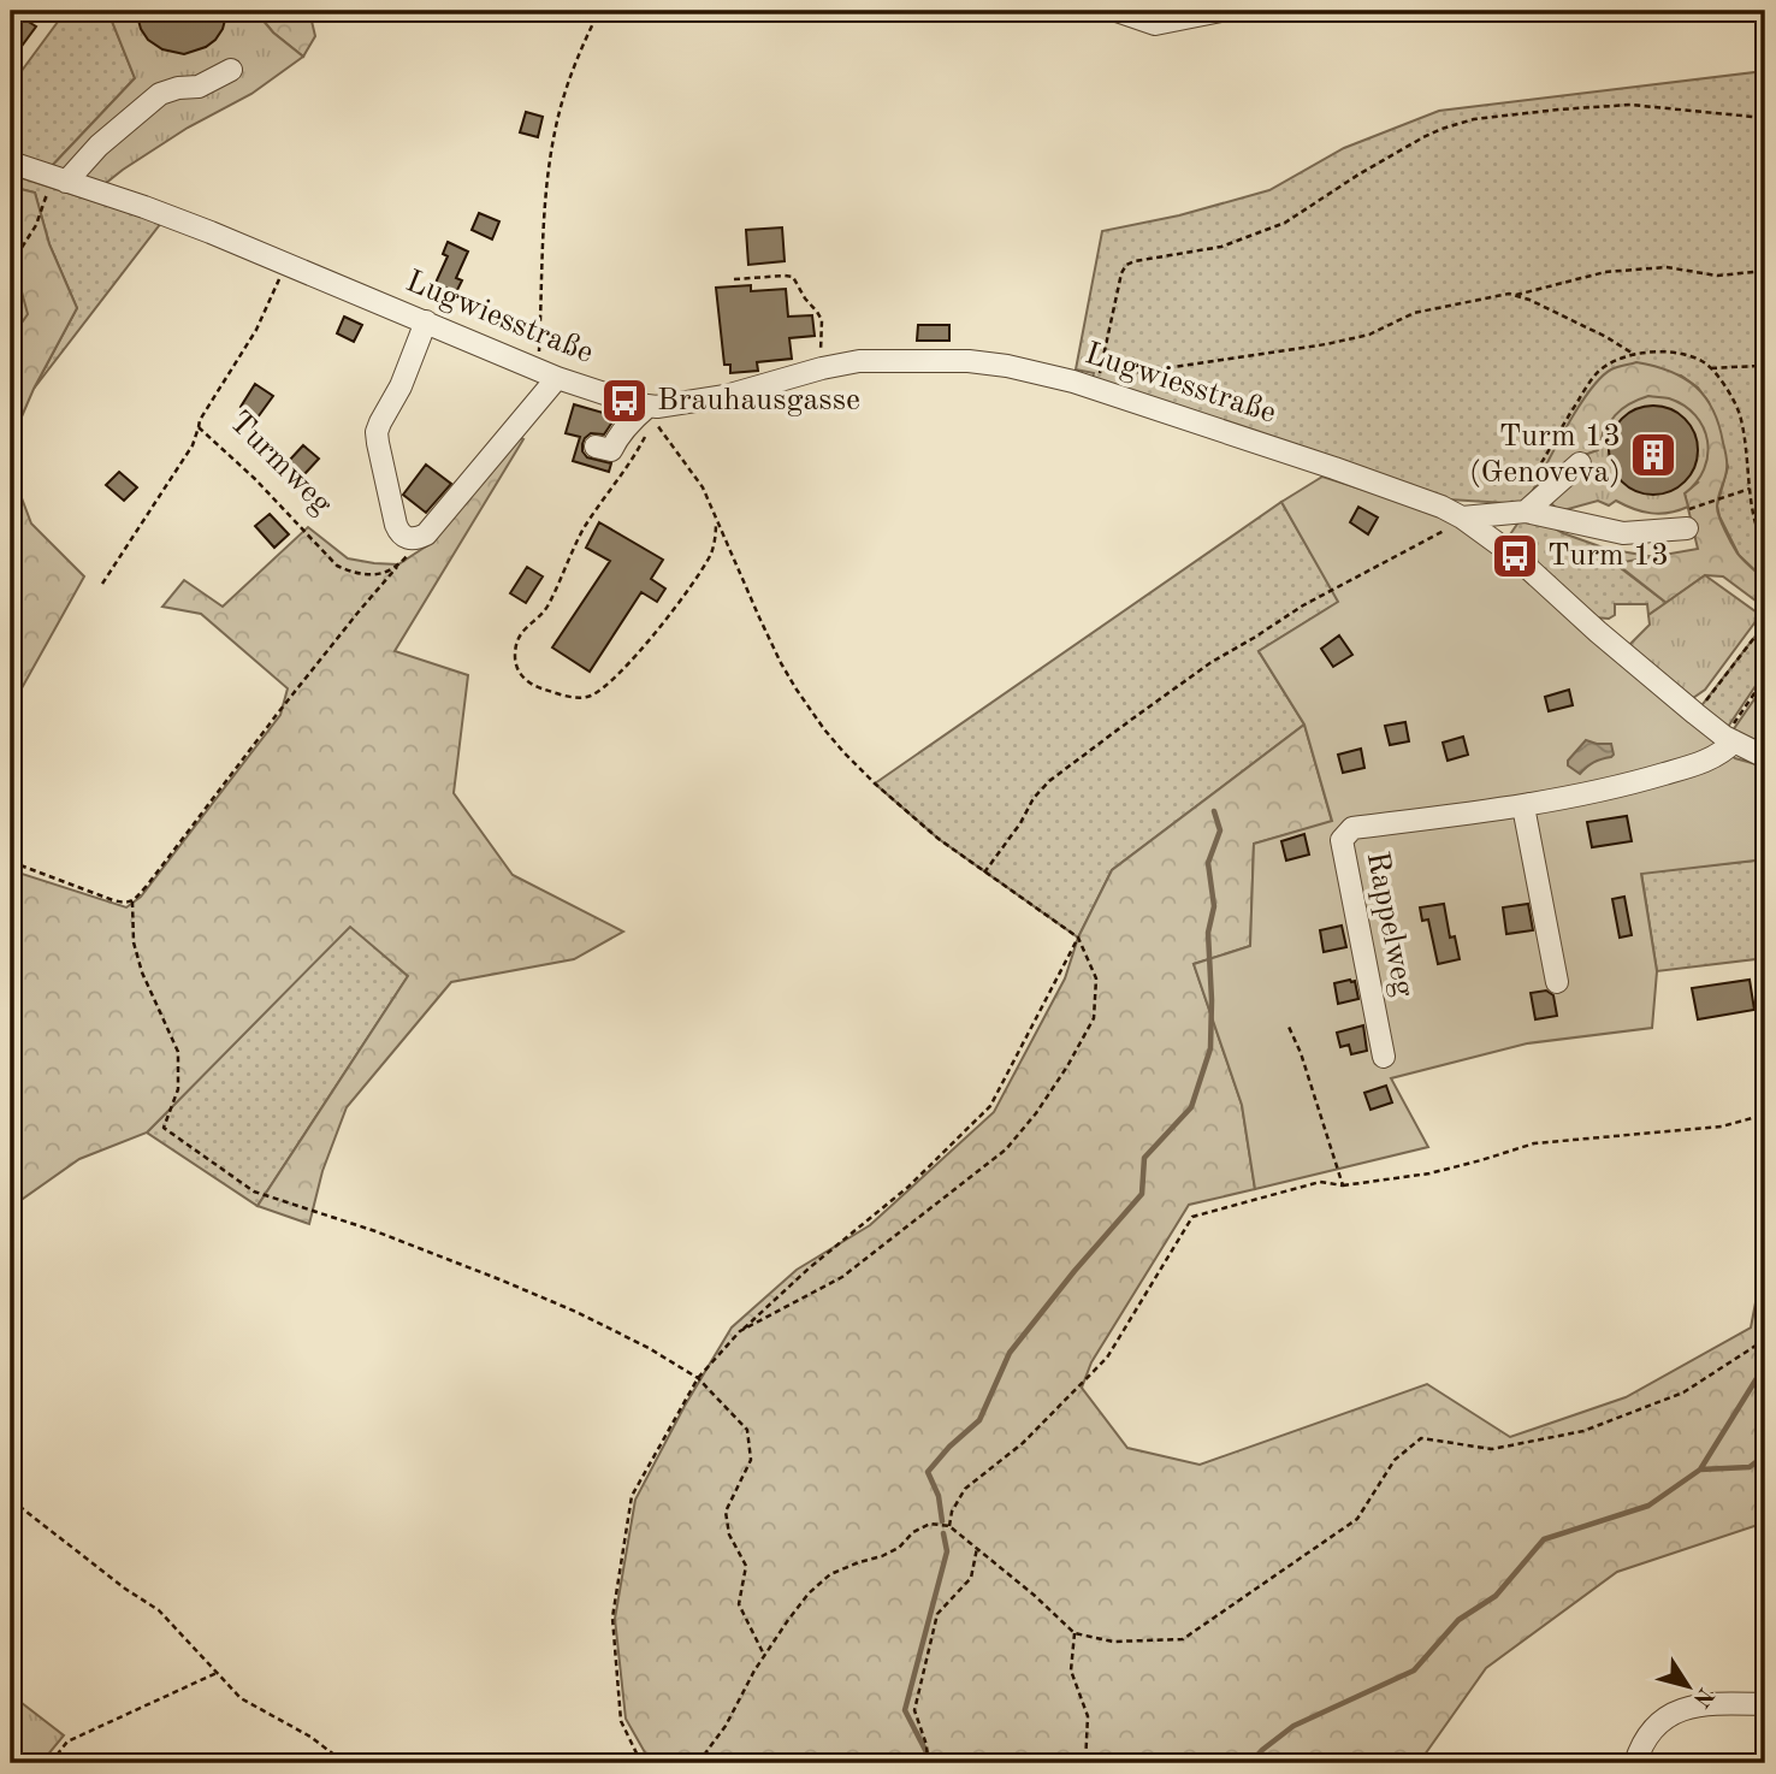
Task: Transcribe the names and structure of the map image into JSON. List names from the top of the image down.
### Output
{
  "streets": {
    "street": ["Lugwiesstraße", "Rappelweg"],
    "path": ["Turmweg"]
  },
  "crossings": [
    ["Lugwiesstraße", "Turmweg"],
    ["Lugwiesstraße", "Rappelweg"]
  ],
  "places": {
    "bus stop": ["Brauhausgasse", "Turm 13"],
    "building": ["Turm 13 (Genoveva)"]
  },
  "north": "bottom right"
}
